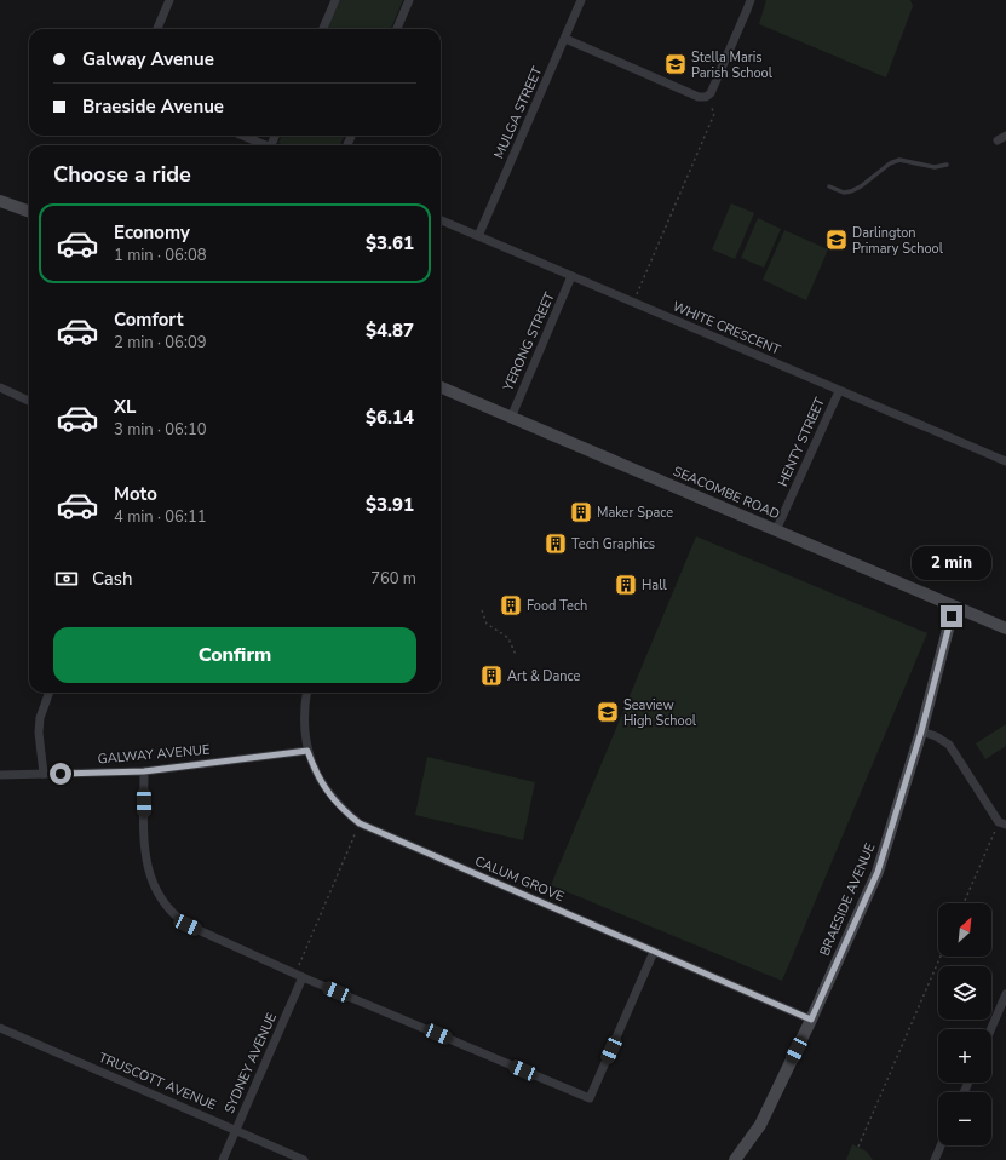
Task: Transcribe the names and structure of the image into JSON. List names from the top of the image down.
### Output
{
  "streets": {
    "main road": ["SEACOMBE ROAD", "BRAESIDE AVENUE"],
    "street": [
      "MULGA STREET",
      "WHITE CRESCENT",
      "YERONG STREET",
      "HENTY STREET",
      "GALWAY AVENUE",
      "CALUM GROVE",
      "SYDNEY AVENUE",
      "TRUSCOTT AVENUE"
    ]
  },
  "crossings": [
    ["MULGA STREET", "WHITE CRESCENT"],
    ["WHITE CRESCENT", "YERONG STREET"],
    ["WHITE CRESCENT", "HENTY STREET"],
    ["YERONG STREET", "SEACOMBE ROAD"],
    ["HENTY STREET", "SEACOMBE ROAD"],
    ["SEACOMBE ROAD", "BRAESIDE AVENUE"],
    ["GALWAY AVENUE", "CALUM GROVE"],
    ["CALUM GROVE", "BRAESIDE AVENUE"],
    ["SYDNEY AVENUE", "TRUSCOTT AVENUE"]
  ],
  "places": {
    "school or university": ["Stella Maris Parish School", "Darlington Primary School", "Seaview High School"],
    "building": [
      "Maker Space",
      "Tech Graphics",
      "Hall",
      "Food Tech",
      "Art & Dance"
    ]
  },
  "north": "top right",
  "page": {
    "banner": ["Galway Avenue", "Braeside Avenue"],
    "heading": "Choose a ride",
    "list": [
      {
        "name": "Economy",
        "note": "1 min · 06:08",
        "value": "$3.61"
      },
      {
        "name": "Comfort",
        "note": "2 min · 06:09",
        "value": "$4.87"
      },
      {
        "name": "XL",
        "note": "3 min · 06:10",
        "value": "$6.14"
      },
      {
        "name": "Moto",
        "note": "4 min · 06:11",
        "value": "$3.91"
      }
    ],
    "bubble": "2 min",
    "pay": ["Cash", "760 m"],
    "buttons": "Confirm",
    "map_buttons": ["+", "−"]
  }
}
